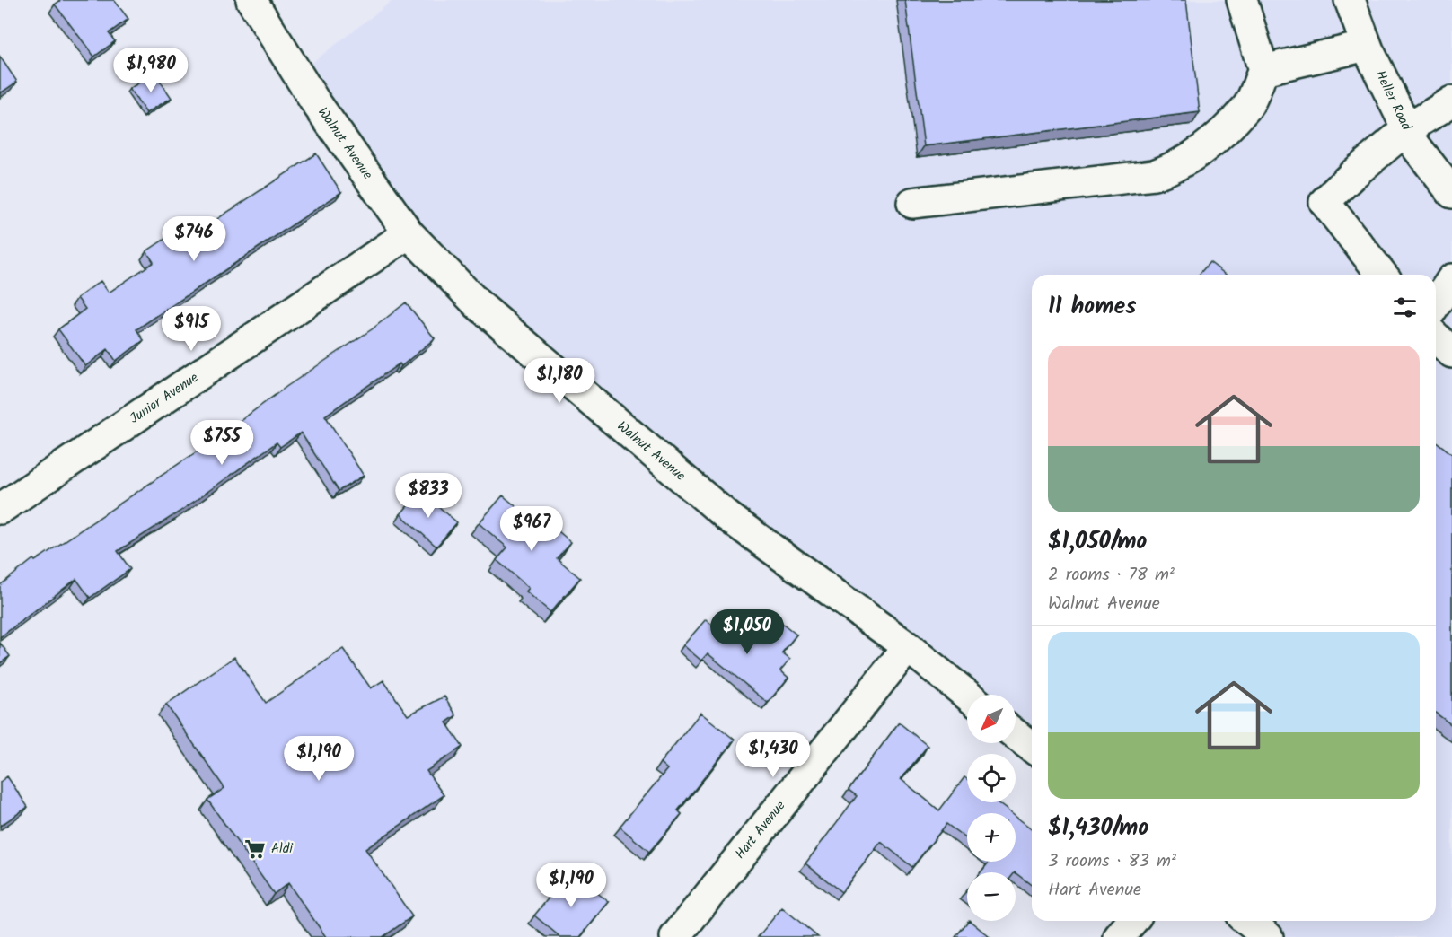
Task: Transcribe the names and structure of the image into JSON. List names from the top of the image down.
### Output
{
  "streets": {
    "street": [
      "Heller Road",
      "Walnut Avenue",
      "Junior Avenue",
      "Hart Avenue"
    ]
  },
  "crossings": [
    ["Walnut Avenue", "Junior Avenue"],
    ["Walnut Avenue", "Hart Avenue"]
  ],
  "places": {
    "supermarket": ["Aldi"]
  },
  "north": "bottom left",
  "page": {
    "price": [
      "$1,980",
      "$746",
      "$915",
      "$1,180",
      "$755",
      "$833",
      "$967",
      "$1,050",
      "$1,430",
      "$1,190",
      "$1,190"
    ],
    "heading": "11 homes",
    "list": [
      {
        "name": "$1,050/mo",
        "note": "2 rooms · 78 m² · Walnut Avenue"
      },
      {
        "name": "$1,430/mo",
        "note": "3 rooms · 83 m² · Hart Avenue"
      }
    ],
    "map_buttons": ["+", "−"]
  }
}
